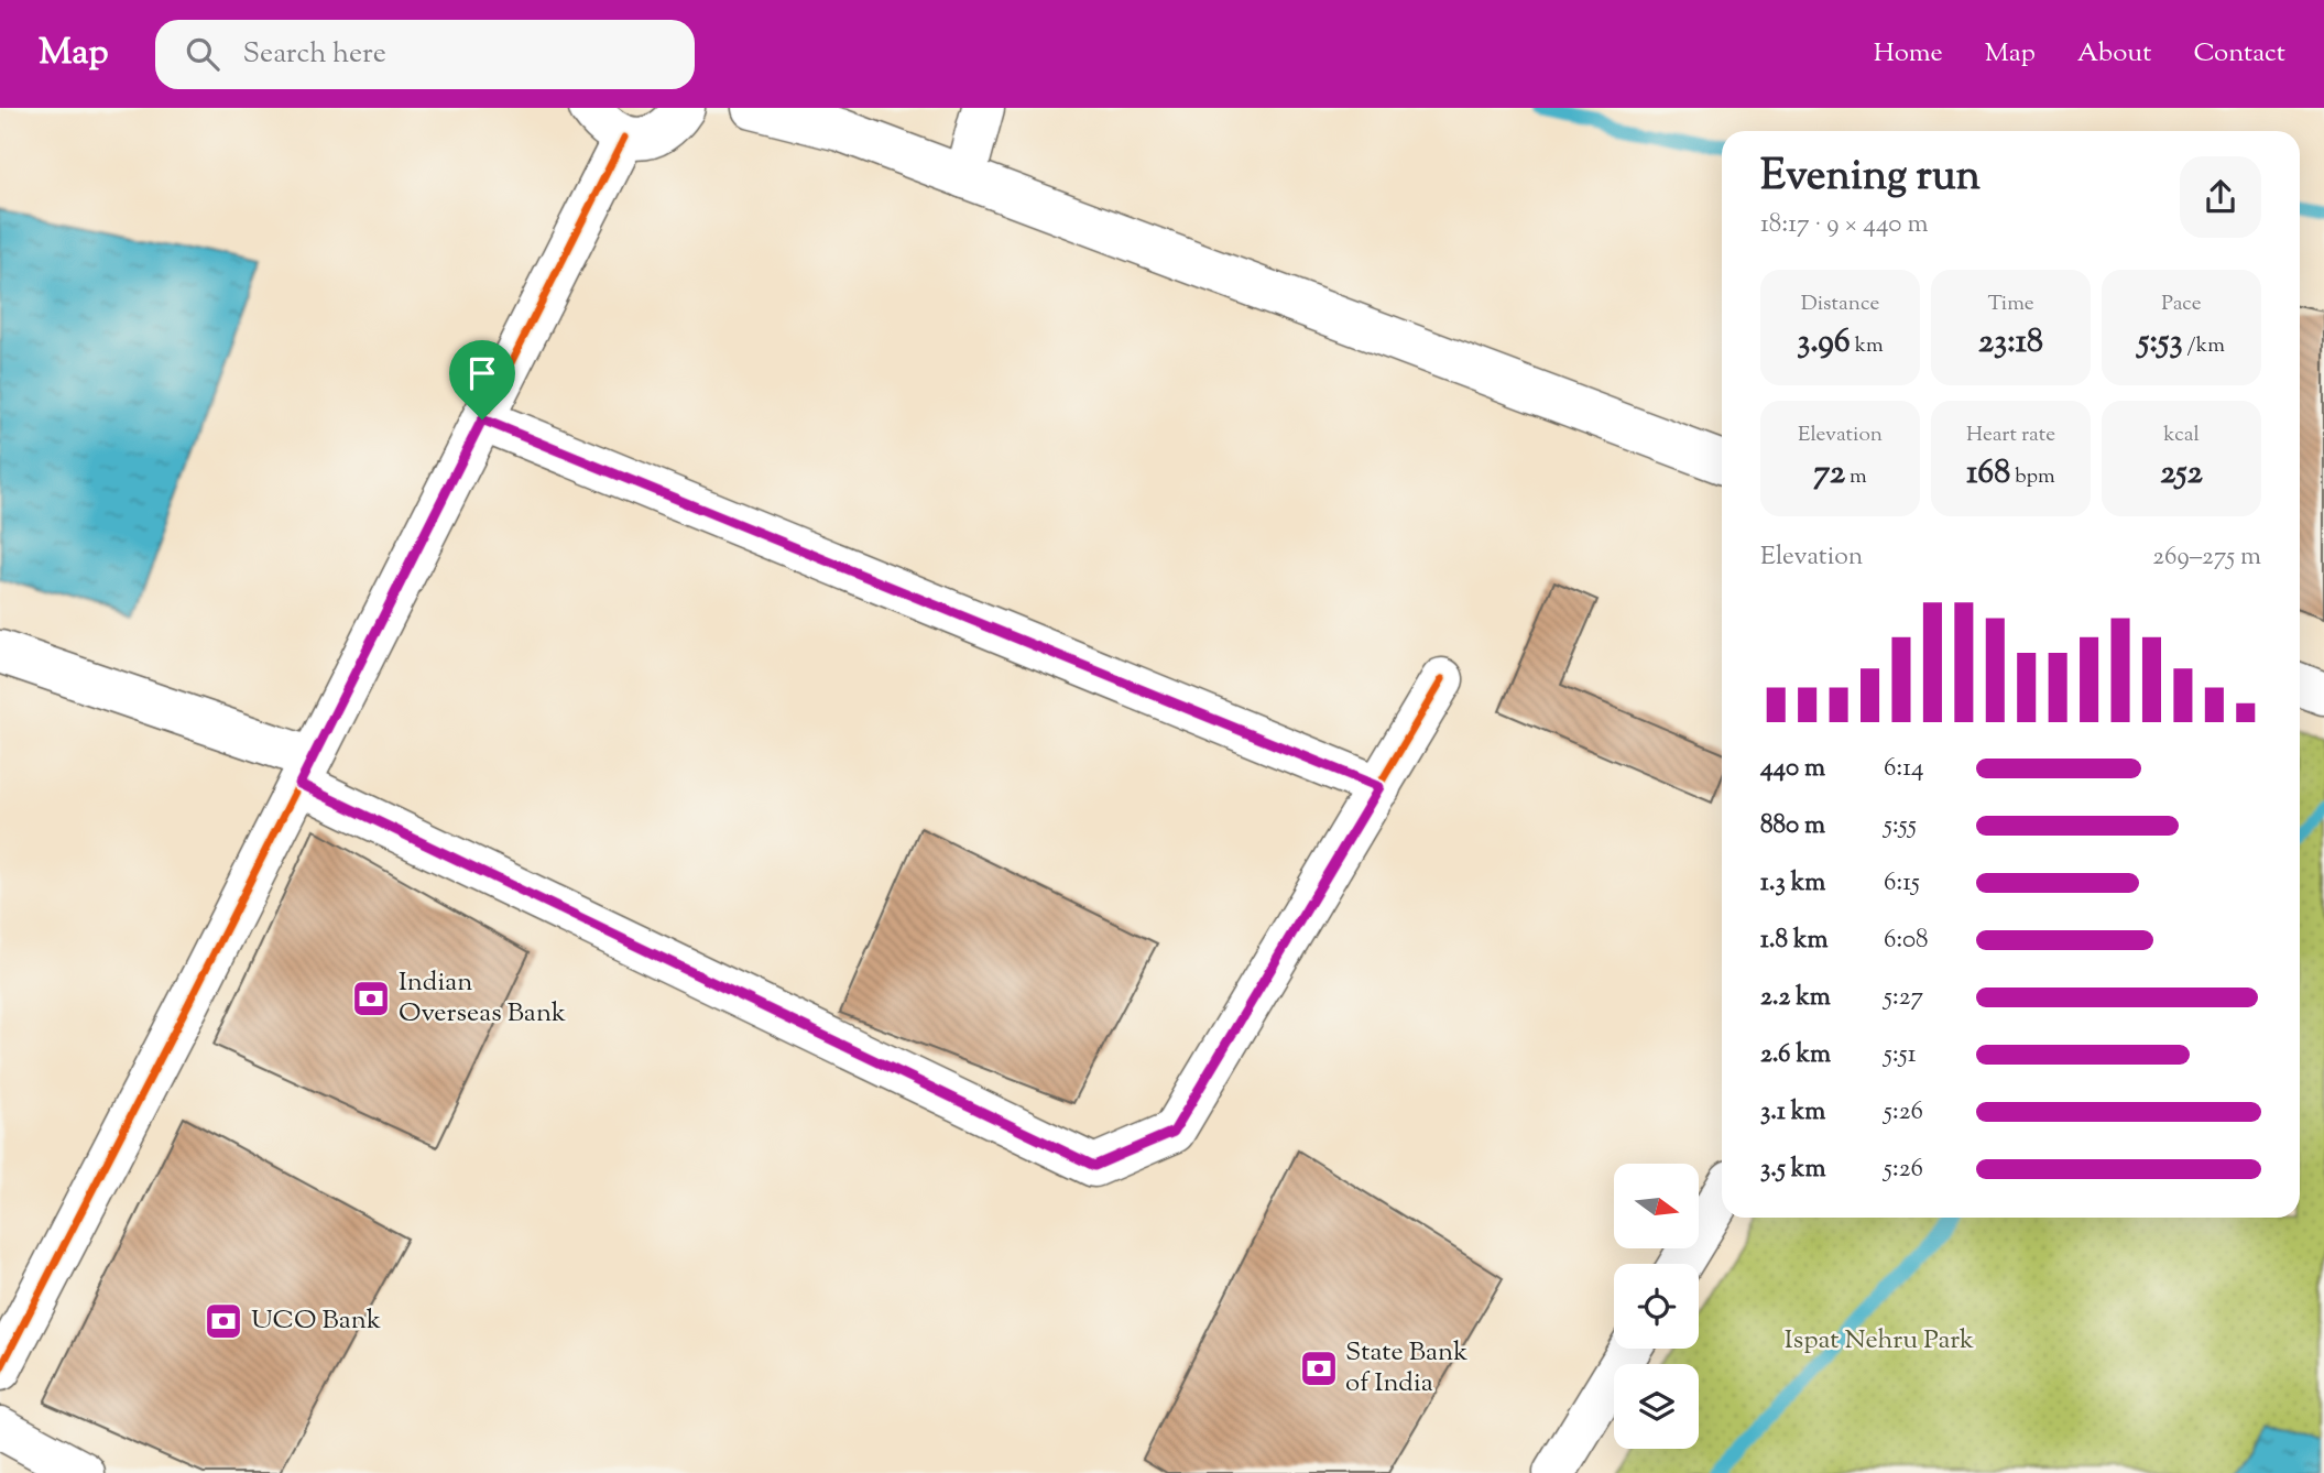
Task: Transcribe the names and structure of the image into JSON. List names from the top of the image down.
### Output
{
  "parks": ["Ispat Nehru Park"],
  "places": {
    "bank": ["Indian Overseas Bank", "UCO Bank", "State Bank of India"]
  },
  "north": "right",
  "page": {
    "header": "Map",
    "search": "Search here",
    "nav": [
      "Home",
      "Map",
      "About",
      "Contact"
    ],
    "heading": ["Evening run", "18:17 · 9 × 440 m"],
    "stats": [
      ["Distance", "3.96 km"],
      ["Time", "23:18"],
      ["Pace", "5:53 /km"],
      ["Elevation", "72 m"],
      ["Heart rate", "168 bpm"],
      ["kcal", "252"]
    ],
    "chart": ["Elevation", "269–275 m"],
    "list": [
      {
        "name": "440 m",
        "note": "6:14"
      },
      {
        "name": "880 m",
        "note": "5:55"
      },
      {
        "name": "1.3 km",
        "note": "6:15"
      },
      {
        "name": "1.8 km",
        "note": "6:08"
      },
      {
        "name": "2.2 km",
        "note": "5:27"
      },
      {
        "name": "2.6 km",
        "note": "5:51"
      },
      {
        "name": "3.1 km",
        "note": "5:26"
      },
      {
        "name": "3.5 km",
        "note": "5:26"
      }
    ]
  }
}
